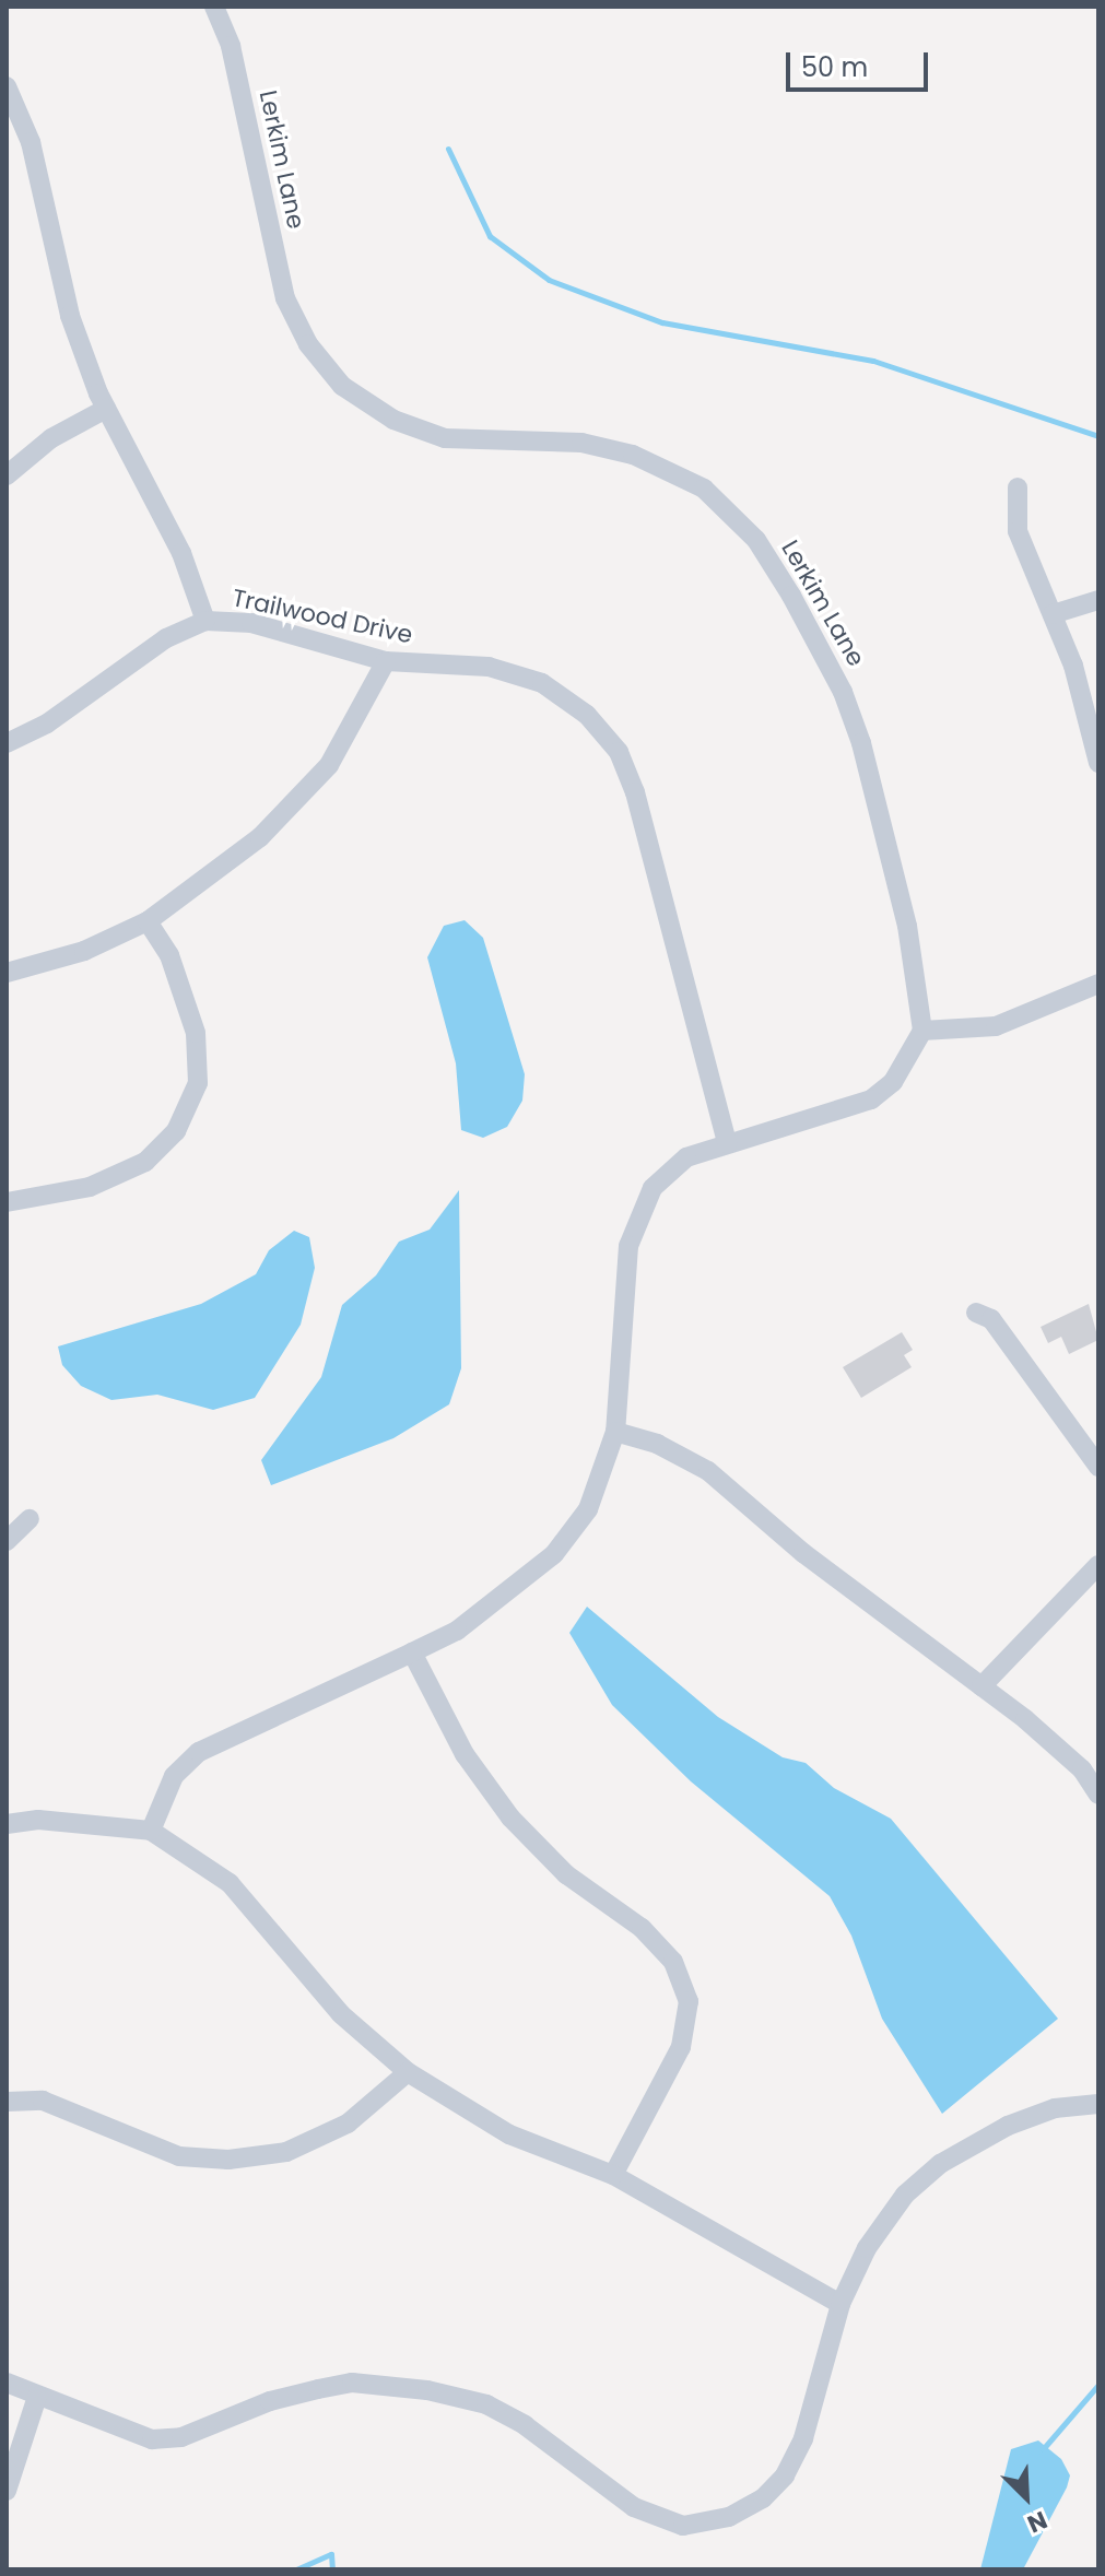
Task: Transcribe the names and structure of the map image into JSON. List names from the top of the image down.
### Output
{
  "streets": {
    "street": ["Lerkim Lane", "Trailwood Drive"]
  },
  "scale_bar": "50 m",
  "north": "bottom right"
}
